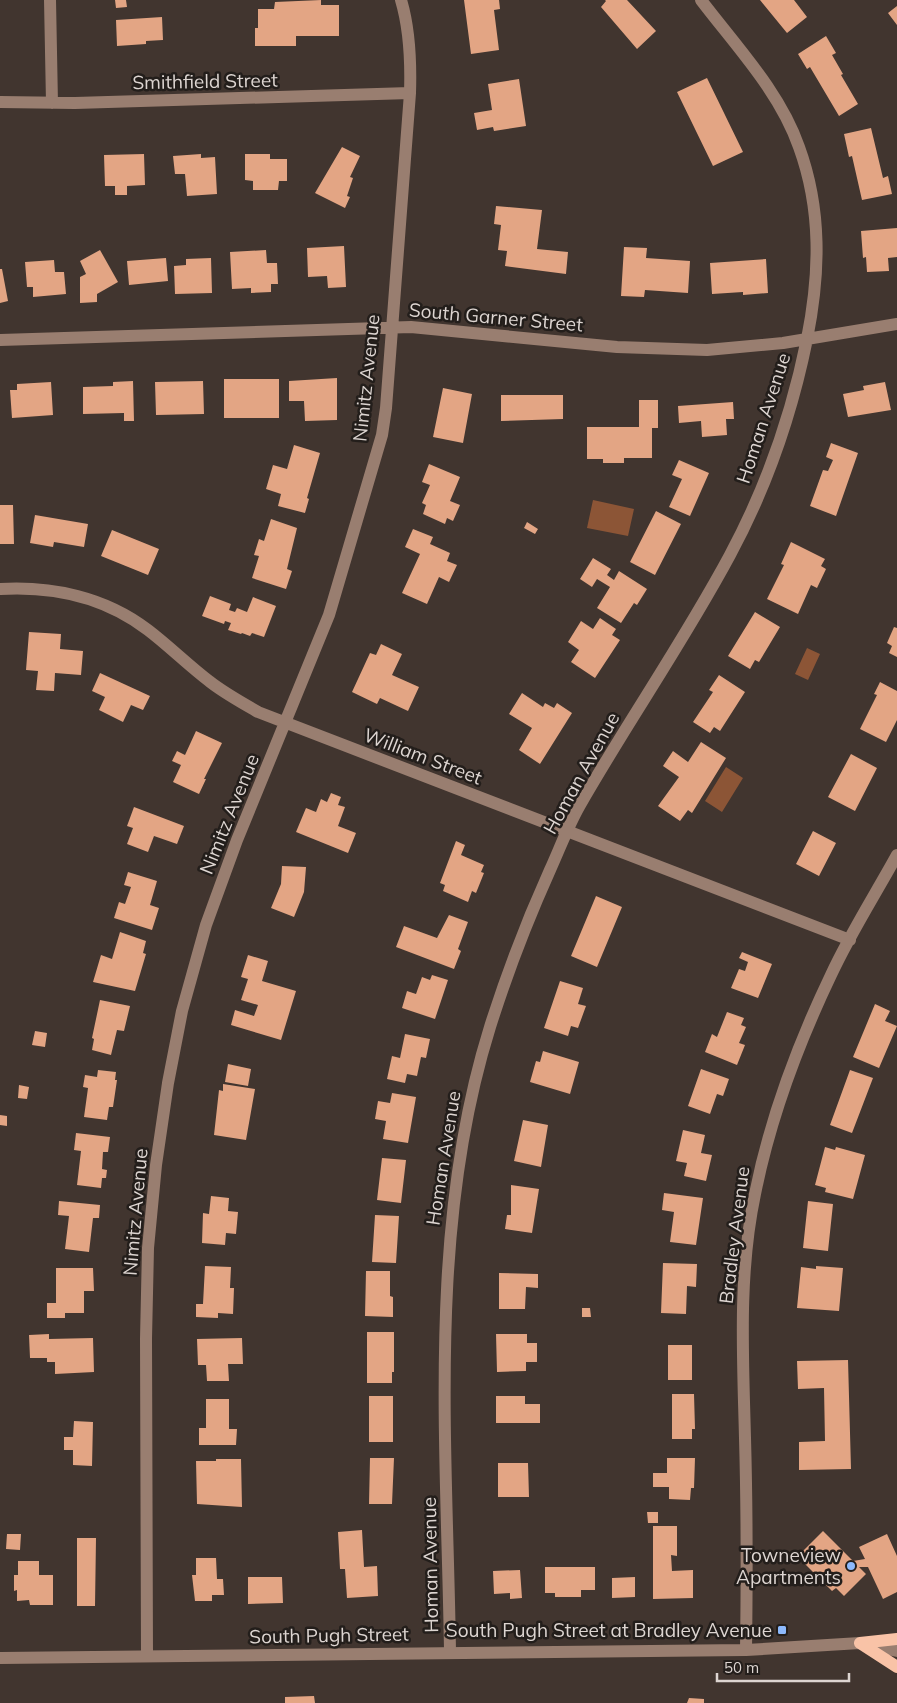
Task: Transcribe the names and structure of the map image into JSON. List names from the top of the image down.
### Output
{
  "streets": {
    "street": [
      "Smithfield Street",
      "South Garner Street",
      "Nimitz Avenue",
      "Homan Avenue",
      "William Street",
      "Bradley Avenue",
      "South Pugh Street"
    ]
  },
  "crossings": [
    ["Smithfield Street", "Nimitz Avenue"],
    ["South Garner Street", "Nimitz Avenue"],
    ["South Garner Street", "Homan Avenue"],
    ["Nimitz Avenue", "William Street"],
    ["Nimitz Avenue", "South Pugh Street"],
    ["Homan Avenue", "William Street"],
    ["Homan Avenue", "South Pugh Street"],
    ["William Street", "Bradley Avenue"],
    ["Bradley Avenue", "South Pugh Street"]
  ],
  "places": {
    "other": ["Towneview Apartments"],
    "transit": ["South Pugh Street at Bradley Avenue"]
  },
  "scale_bar": "50 m"
}
